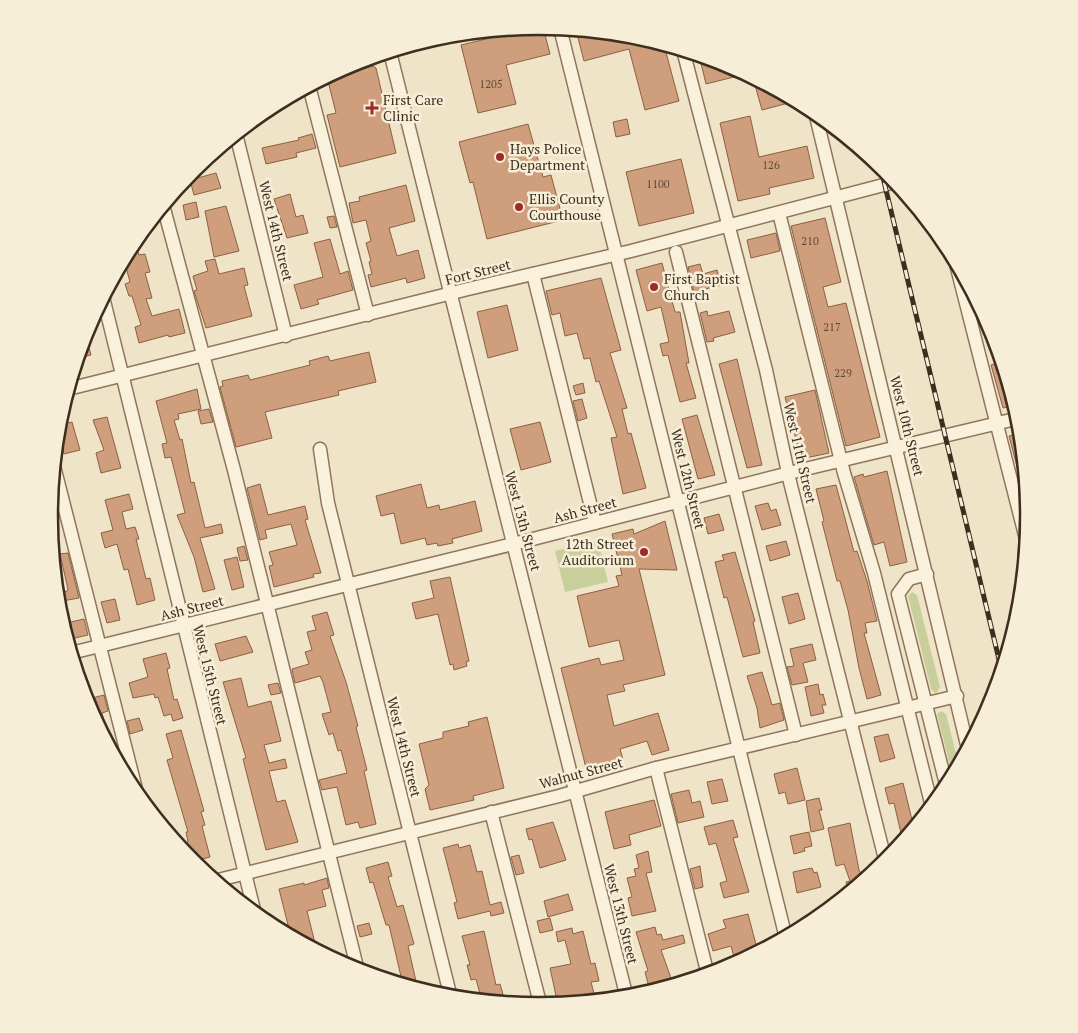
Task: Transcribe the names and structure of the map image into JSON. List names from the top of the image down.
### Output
{
  "streets": {
    "street": [
      "West 14th Street",
      "Fort Street",
      "West 10th Street",
      "West 11th Street",
      "West 12th Street",
      "Ash Street",
      "West 13th Street",
      "West 15th Street",
      "Walnut Street"
    ]
  },
  "crossings": [
    ["West 14th Street", "Fort Street"],
    ["West 14th Street", "Ash Street"],
    ["West 14th Street", "Walnut Street"],
    ["Fort Street", "West 10th Street"],
    ["Fort Street", "West 11th Street"],
    ["Fort Street", "West 12th Street"],
    ["Fort Street", "West 13th Street"],
    ["Fort Street", "West 15th Street"],
    ["West 10th Street", "Ash Street"],
    ["West 10th Street", "Walnut Street"],
    ["West 11th Street", "Ash Street"],
    ["West 11th Street", "Walnut Street"],
    ["West 12th Street", "Ash Street"],
    ["West 12th Street", "Walnut Street"],
    ["Ash Street", "West 13th Street"],
    ["Ash Street", "West 15th Street"],
    ["West 13th Street", "Walnut Street"],
    ["West 15th Street", "Walnut Street"]
  ],
  "places": {
    "health": ["First Care Clinic"],
    "other": [
      "Hays Police Department",
      "Ellis County Courthouse",
      "First Baptist Church",
      "12th Street Auditorium"
    ]
  },
  "house_numbers": [
    "1205",
    "126",
    "1100",
    "210",
    "217",
    "229"
  ]
}
